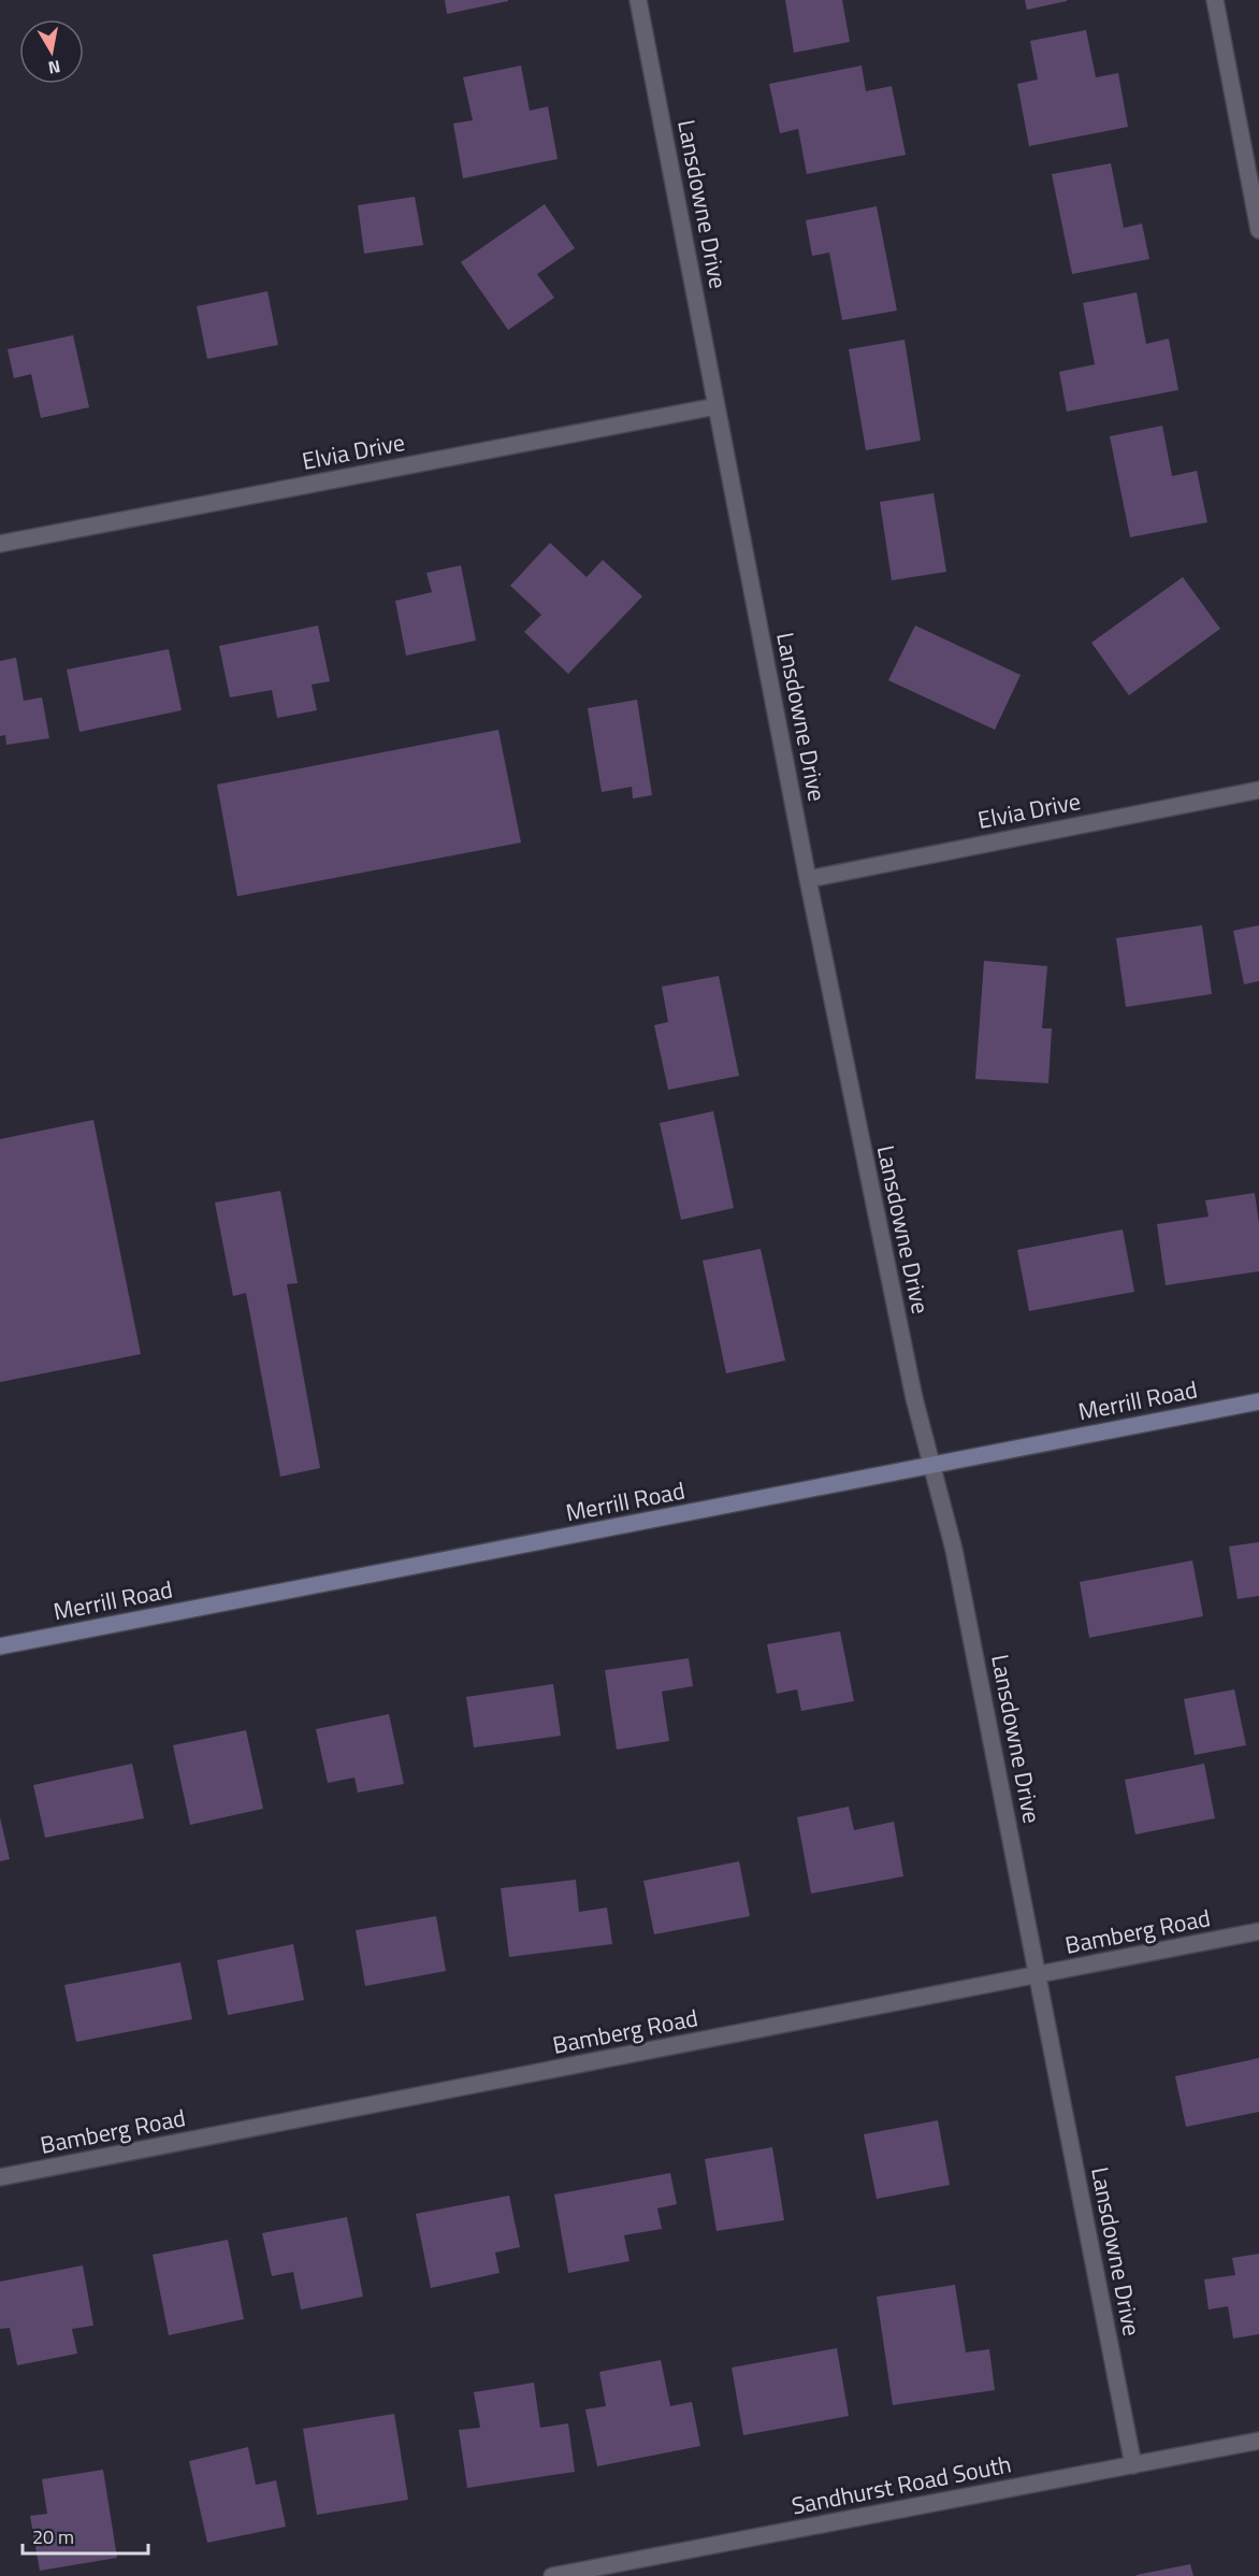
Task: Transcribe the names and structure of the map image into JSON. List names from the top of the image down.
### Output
{
  "streets": {
    "main road": ["Merrill Road"],
    "street": [
      "Lansdowne Drive",
      "Elvia Drive",
      "Bamberg Road",
      "Sandhurst Road South"
    ]
  },
  "crossings": [
    ["Lansdowne Drive", "Elvia Drive"],
    ["Lansdowne Drive", "Merrill Road"],
    ["Lansdowne Drive", "Bamberg Road"],
    ["Lansdowne Drive", "Sandhurst Road South"]
  ],
  "scale_bar": "20 m",
  "north": "bottom"
}
